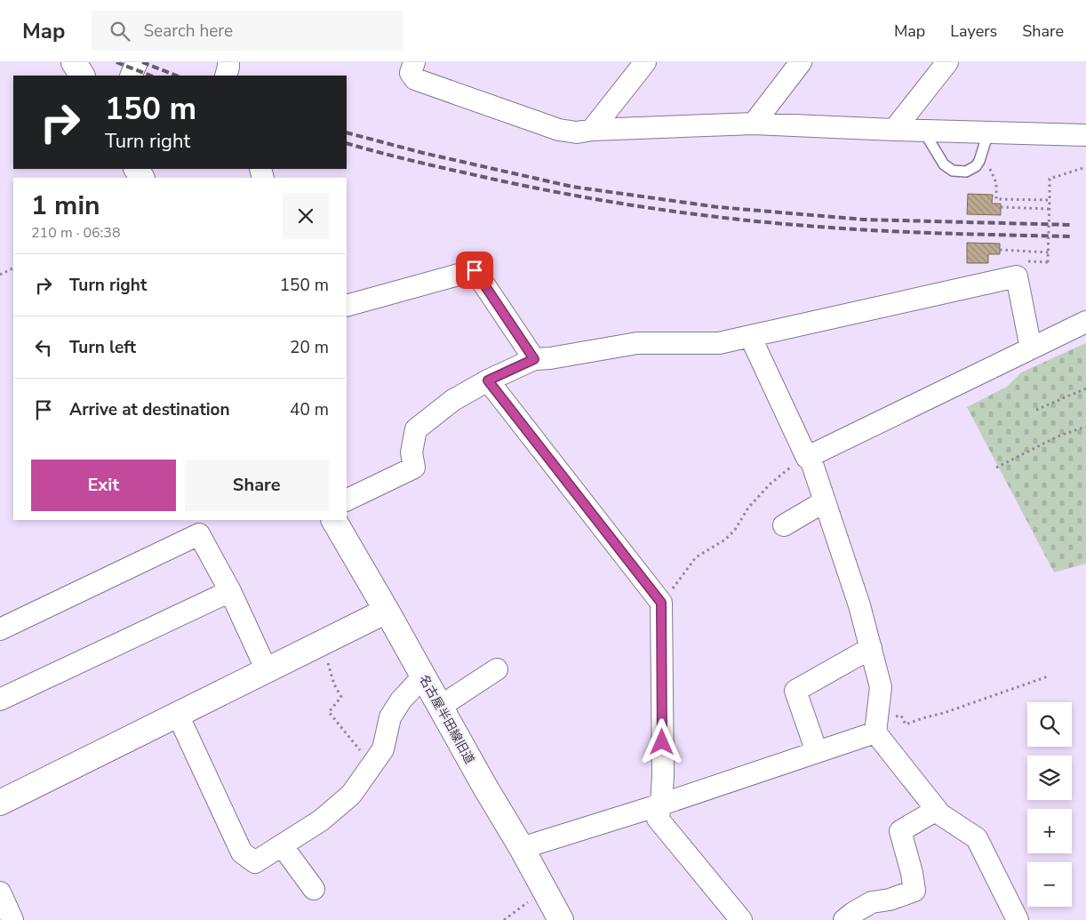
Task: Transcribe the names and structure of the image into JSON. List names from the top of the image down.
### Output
{
  "streets": {
    "street": ["名古屋半田線旧道"]
  },
  "page": {
    "header": "Map",
    "search": "Search here",
    "nav": ["Map", "Layers", "Share"],
    "turn": ["150 m", "Turn right"],
    "heading": ["1 min", "210 m · 06:38"],
    "list": [
      {
        "name": "Turn right",
        "value": "150 m"
      },
      {
        "name": "Turn left",
        "value": "20 m"
      },
      {
        "name": "Arrive at destination",
        "value": "40 m"
      }
    ],
    "buttons": ["Exit", "Share"],
    "map_buttons": ["+", "−"]
  }
}
